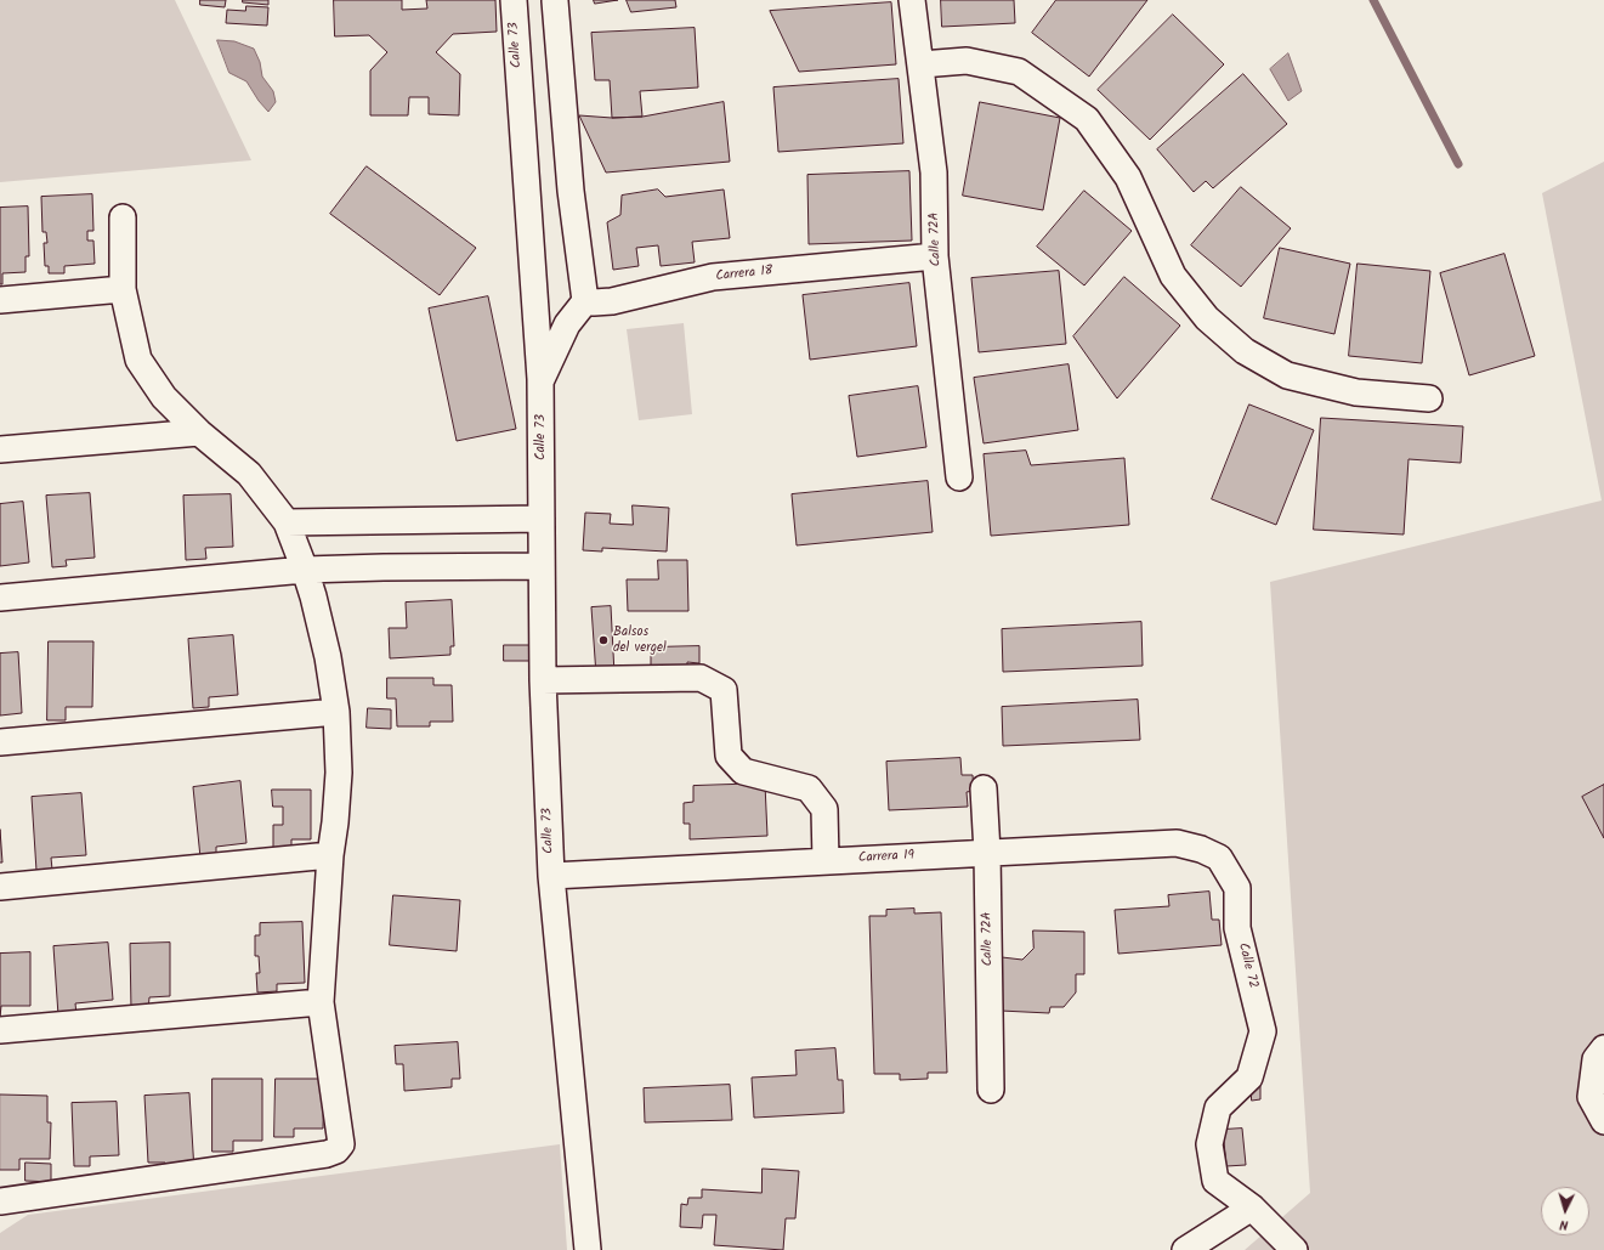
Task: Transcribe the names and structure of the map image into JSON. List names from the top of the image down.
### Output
{
  "streets": {
    "street": [
      "Calle 73",
      "Calle 72A",
      "Carrera 18",
      "Carrera 19",
      "Calle 72"
    ]
  },
  "crossings": [
    ["Calle 73", "Carrera 19"],
    ["Calle 72A", "Carrera 18"],
    ["Calle 72A", "Carrera 19"],
    ["Carrera 19", "Calle 72"]
  ],
  "places": ["Balsos del vergel"],
  "north": "bottom"
}
